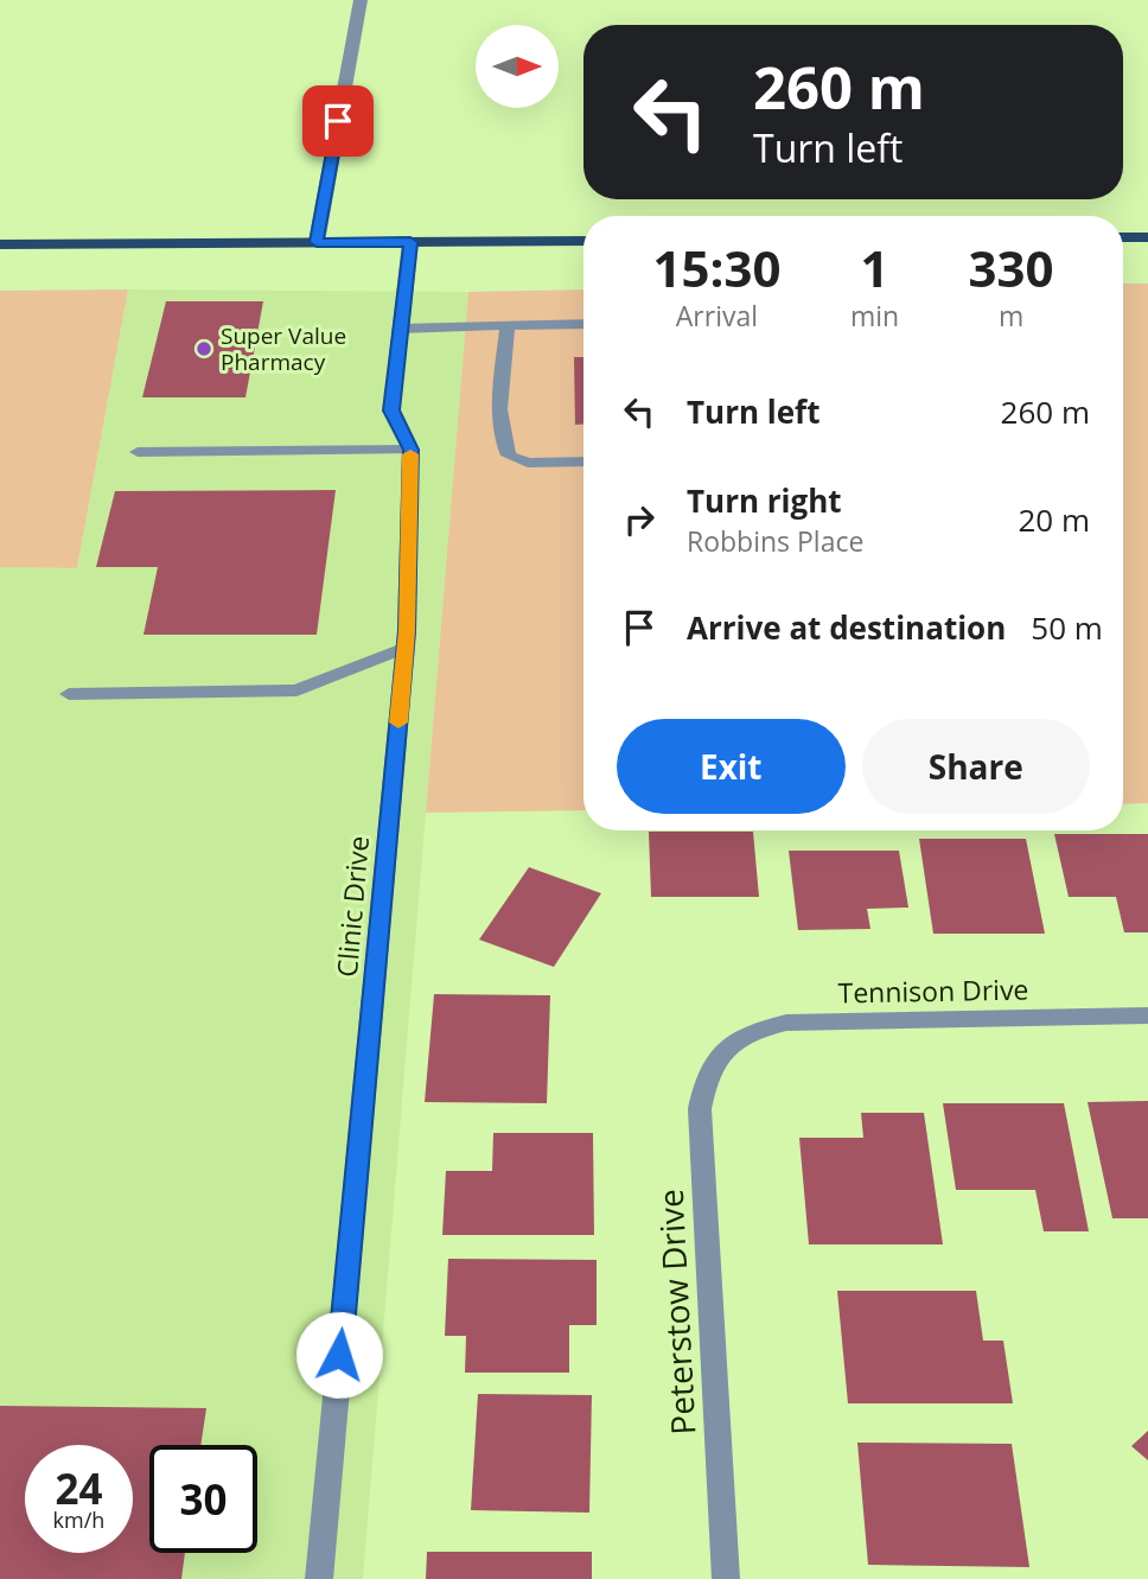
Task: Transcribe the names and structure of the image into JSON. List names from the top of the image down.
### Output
{
  "streets": {
    "street": ["Clinic Drive", "Tennison Drive", "Peterstow Drive"]
  },
  "crossings": [
    ["Tennison Drive", "Peterstow Drive"]
  ],
  "places": ["Super Value Pharmacy"],
  "north": "right",
  "page": {
    "turn": ["260 m", "Turn left"],
    "eta": [
      "15:30",
      "Arrival",
      "1",
      "min",
      "330",
      "m"
    ],
    "list": [
      {
        "name": "Turn left",
        "value": "260 m"
      },
      {
        "name": "Turn right",
        "note": "Robbins Place",
        "value": "20 m"
      },
      {
        "name": "Arrive at destination",
        "value": "50 m"
      }
    ],
    "buttons": ["Exit", "Share"],
    "speed": "24 km/h",
    "limit": "30"
  }
}
